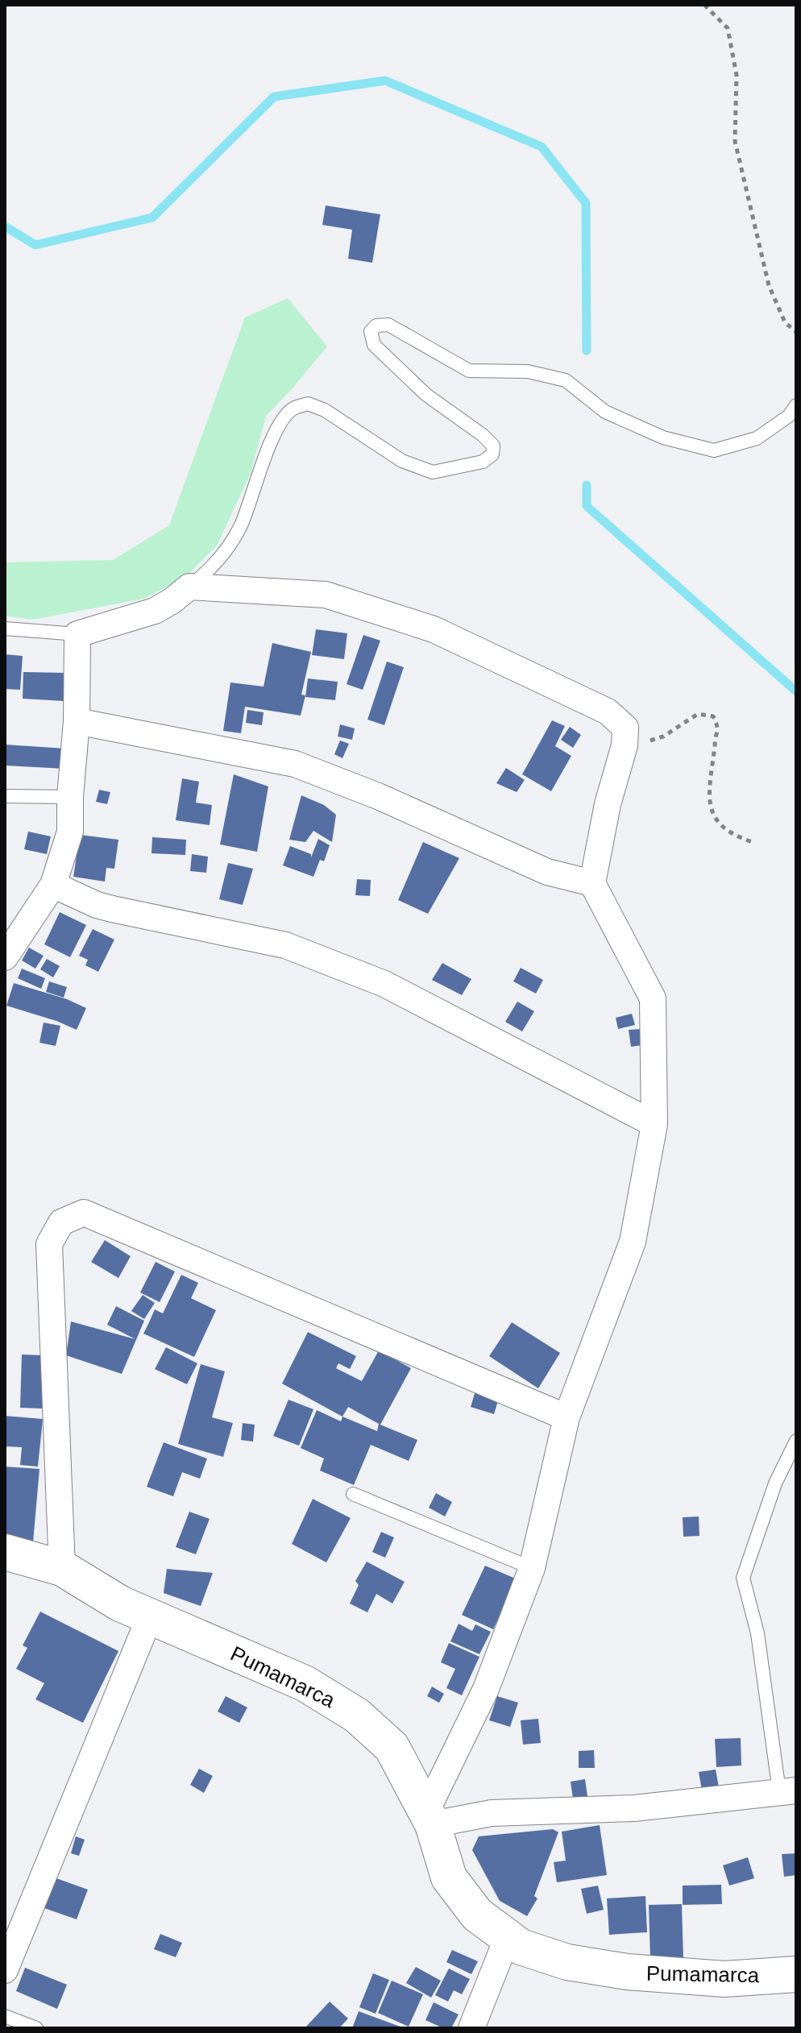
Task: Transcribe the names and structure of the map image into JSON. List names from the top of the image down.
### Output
{
  "streets": {
    "main road": ["Pumamarca"]
  }
}
